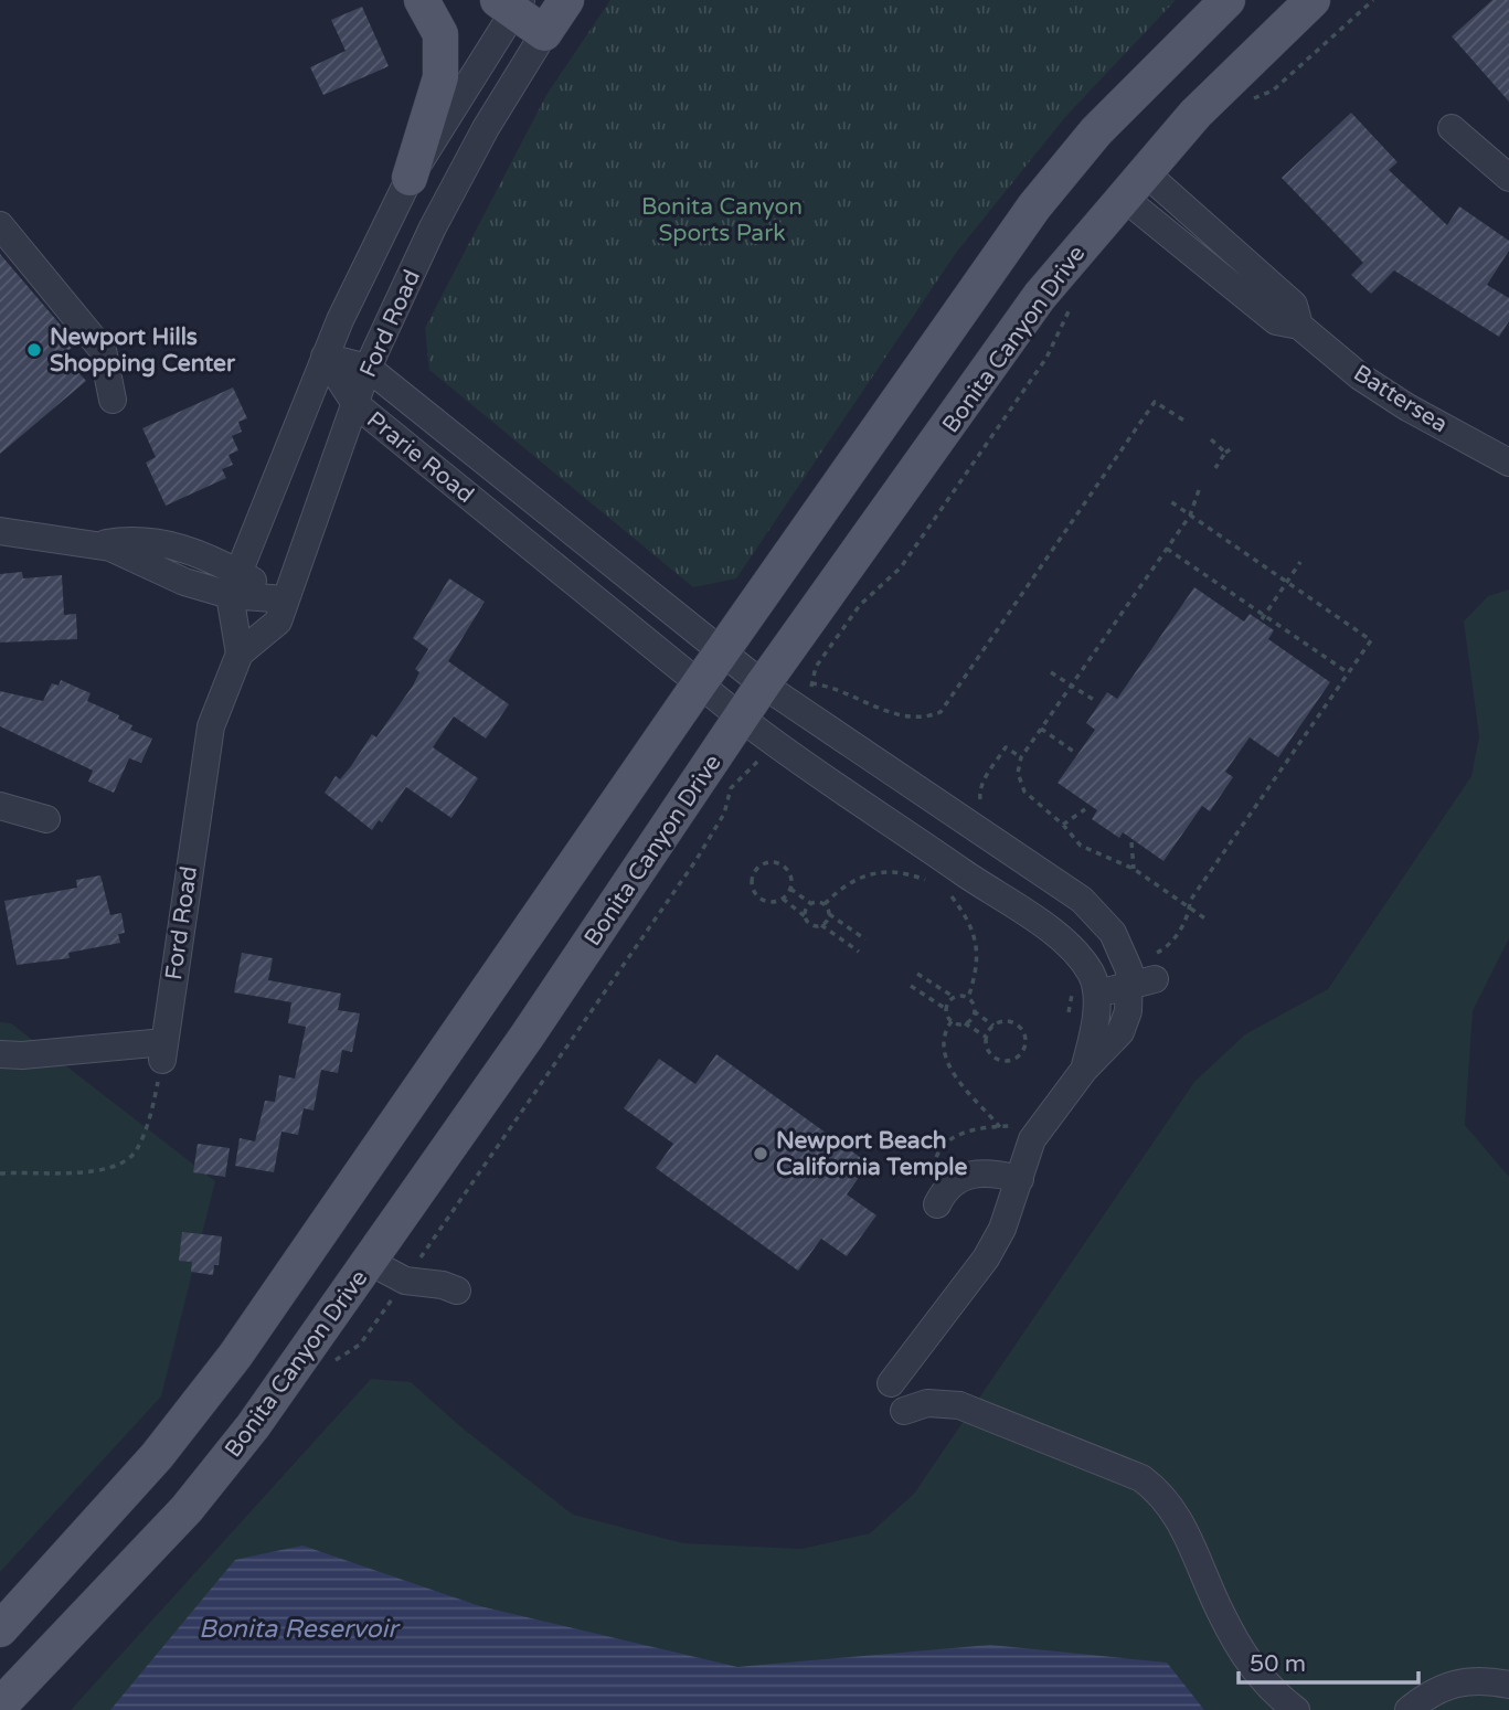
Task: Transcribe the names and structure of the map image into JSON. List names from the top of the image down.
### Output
{
  "streets": {
    "main road": ["Bonita Canyon Drive"],
    "street": ["Ford Road", "Battersea", "Prarie Road"]
  },
  "crossings": [
    ["Ford Road", "Prarie Road"],
    ["Bonita Canyon Drive", "Battersea"],
    ["Bonita Canyon Drive", "Prarie Road"]
  ],
  "water": ["Bonita Reservoir"],
  "parks": ["Bonita Canyon Sports Park"],
  "places": ["Newport Hills Shopping Center", "Newport Beach California Temple"],
  "scale_bar": "50 m"
}
